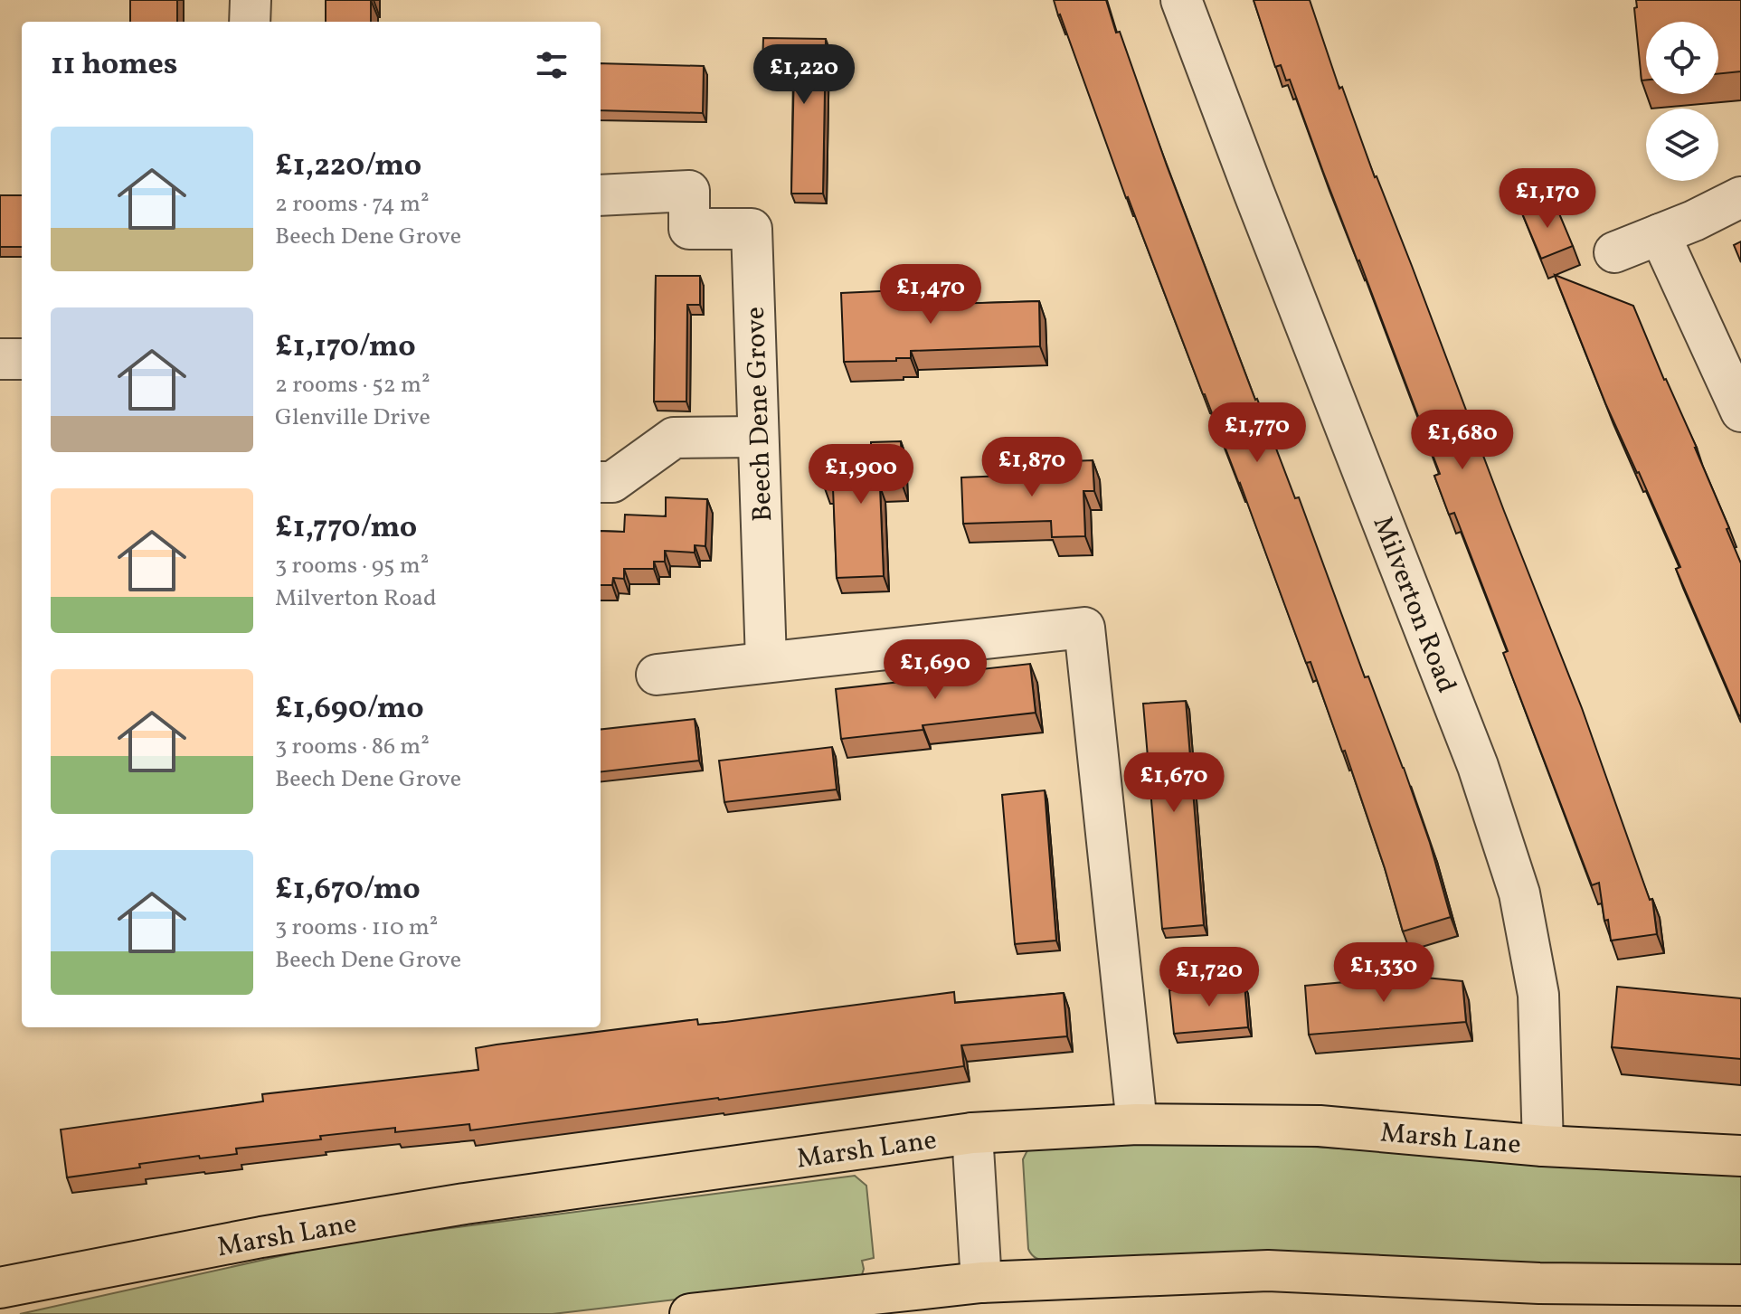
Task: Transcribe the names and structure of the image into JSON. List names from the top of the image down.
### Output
{
  "streets": {
    "main road": ["Marsh Lane"],
    "street": ["Beech Dene Grove", "Milverton Road"]
  },
  "crossings": [
    ["Milverton Road", "Marsh Lane"]
  ],
  "page": {
    "heading": "11 homes",
    "price": [
      "£1,220",
      "£1,170",
      "£1,470",
      "£1,770",
      "£1,680",
      "£1,870",
      "£1,900",
      "£1,690",
      "£1,670",
      "£1,330",
      "£1,720"
    ],
    "list": [
      {
        "name": "£1,220/mo",
        "note": "2 rooms · 74 m² · Beech Dene Grove"
      },
      {
        "name": "£1,170/mo",
        "note": "2 rooms · 52 m² · Glenville Drive"
      },
      {
        "name": "£1,770/mo",
        "note": "3 rooms · 95 m² · Milverton Road"
      },
      {
        "name": "£1,690/mo",
        "note": "3 rooms · 86 m² · Beech Dene Grove"
      },
      {
        "name": "£1,670/mo",
        "note": "3 rooms · 110 m² · Beech Dene Grove"
      }
    ]
  }
}
